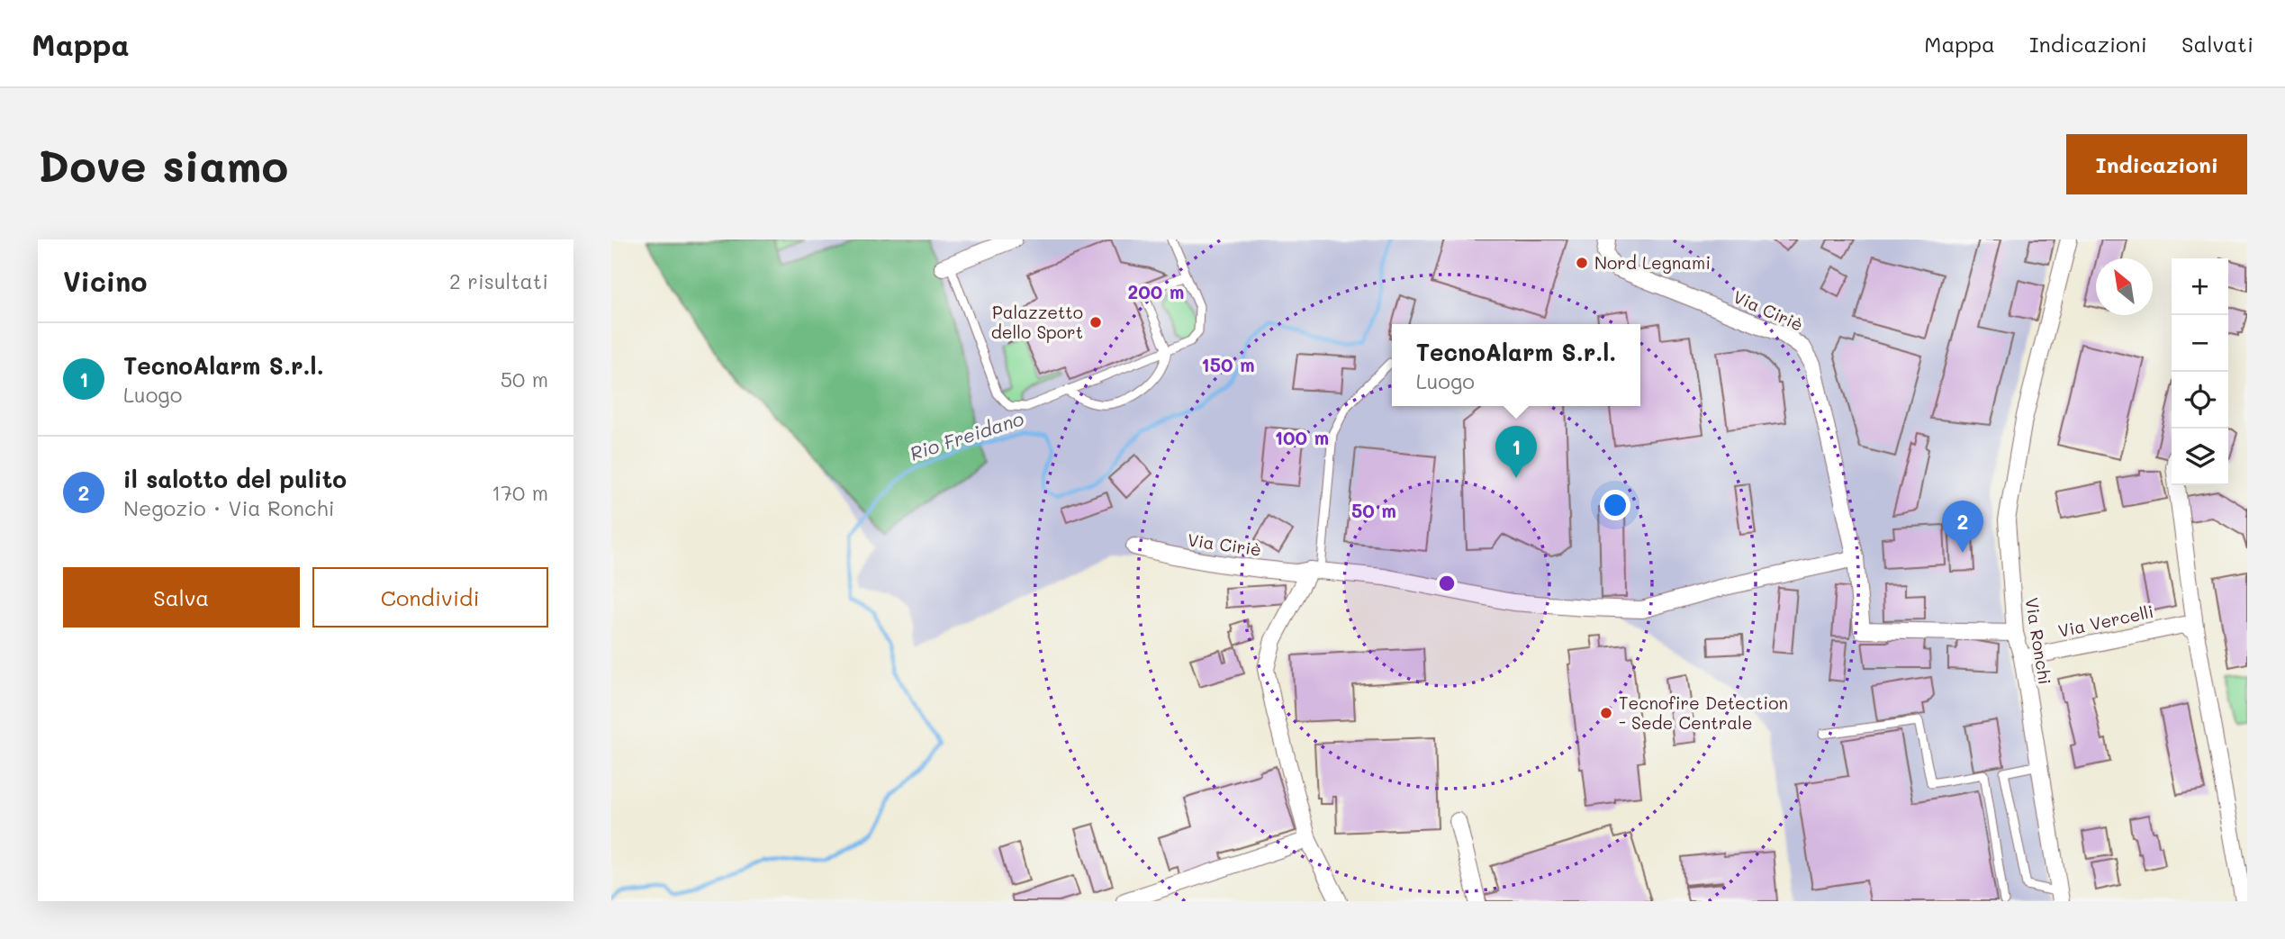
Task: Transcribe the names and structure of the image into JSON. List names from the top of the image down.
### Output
{
  "streets": {
    "street": ["Via Ciriè", "Via Vercelli", "Via Ronchi"]
  },
  "crossings": [
    ["Via Ciriè", "Via Ronchi"],
    ["Via Vercelli", "Via Ronchi"]
  ],
  "water": ["Rio Freidano"],
  "places": ["Nord Legnami", "Palazzetto dello Sport", "Tecnofire Detection - Sede Centrale"],
  "north": "top left",
  "page": {
    "header": "Mappa",
    "nav": ["Mappa", "Indicazioni", "Salvati"],
    "buttons": [
      "Indicazioni",
      ["Salva", "Condividi"]
    ],
    "title": "Dove siamo",
    "heading": ["Vicino", "2 risultati"],
    "map_buttons": ["+", "−"],
    "list": [
      {
        "mark": "1",
        "name": "TecnoAlarm S.r.l.",
        "note": "Luogo",
        "value": "50 m"
      },
      {
        "mark": "2",
        "name": "il salotto del pulito",
        "note": "Negozio · Via Ronchi",
        "value": "170 m"
      }
    ],
    "popup": ["TecnoAlarm S.r.l.", "Luogo"],
    "pins": ["1", "2"]
  },
  "rings": [
    "200 m",
    "150 m",
    "100 m",
    "50 m"
  ]
}
